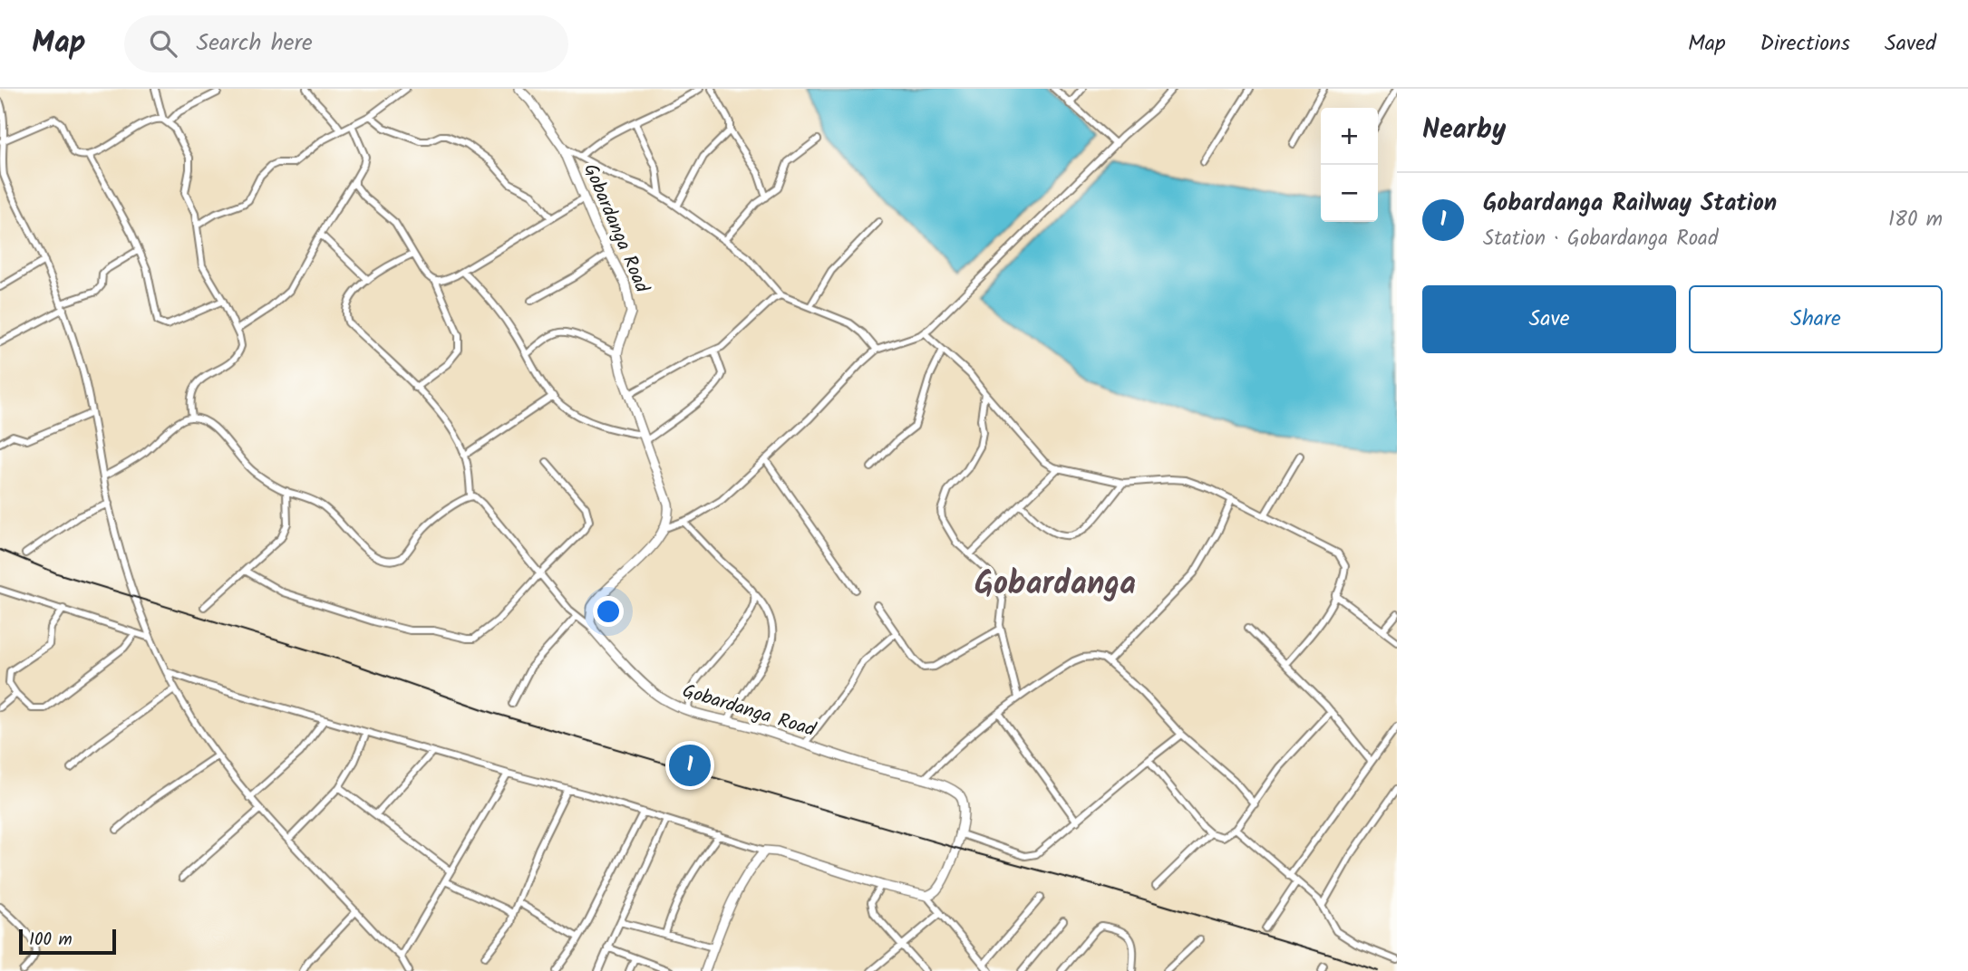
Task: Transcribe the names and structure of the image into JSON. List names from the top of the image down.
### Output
{
  "streets": {
    "main road": ["Gobardanga Road"]
  },
  "districts": ["Gobardanga"],
  "scale_bar": "100 m",
  "page": {
    "header": "Map",
    "search": "Search here",
    "nav": ["Map", "Directions", "Saved"],
    "heading": "Nearby",
    "map_buttons": ["+", "−"],
    "list": [
      {
        "mark": "1",
        "name": "Gobardanga Railway Station",
        "note": "Station · Gobardanga Road",
        "value": "180 m"
      }
    ],
    "buttons": ["Save", "Share"],
    "pins": "1",
    "scale": "100 m"
  }
}
